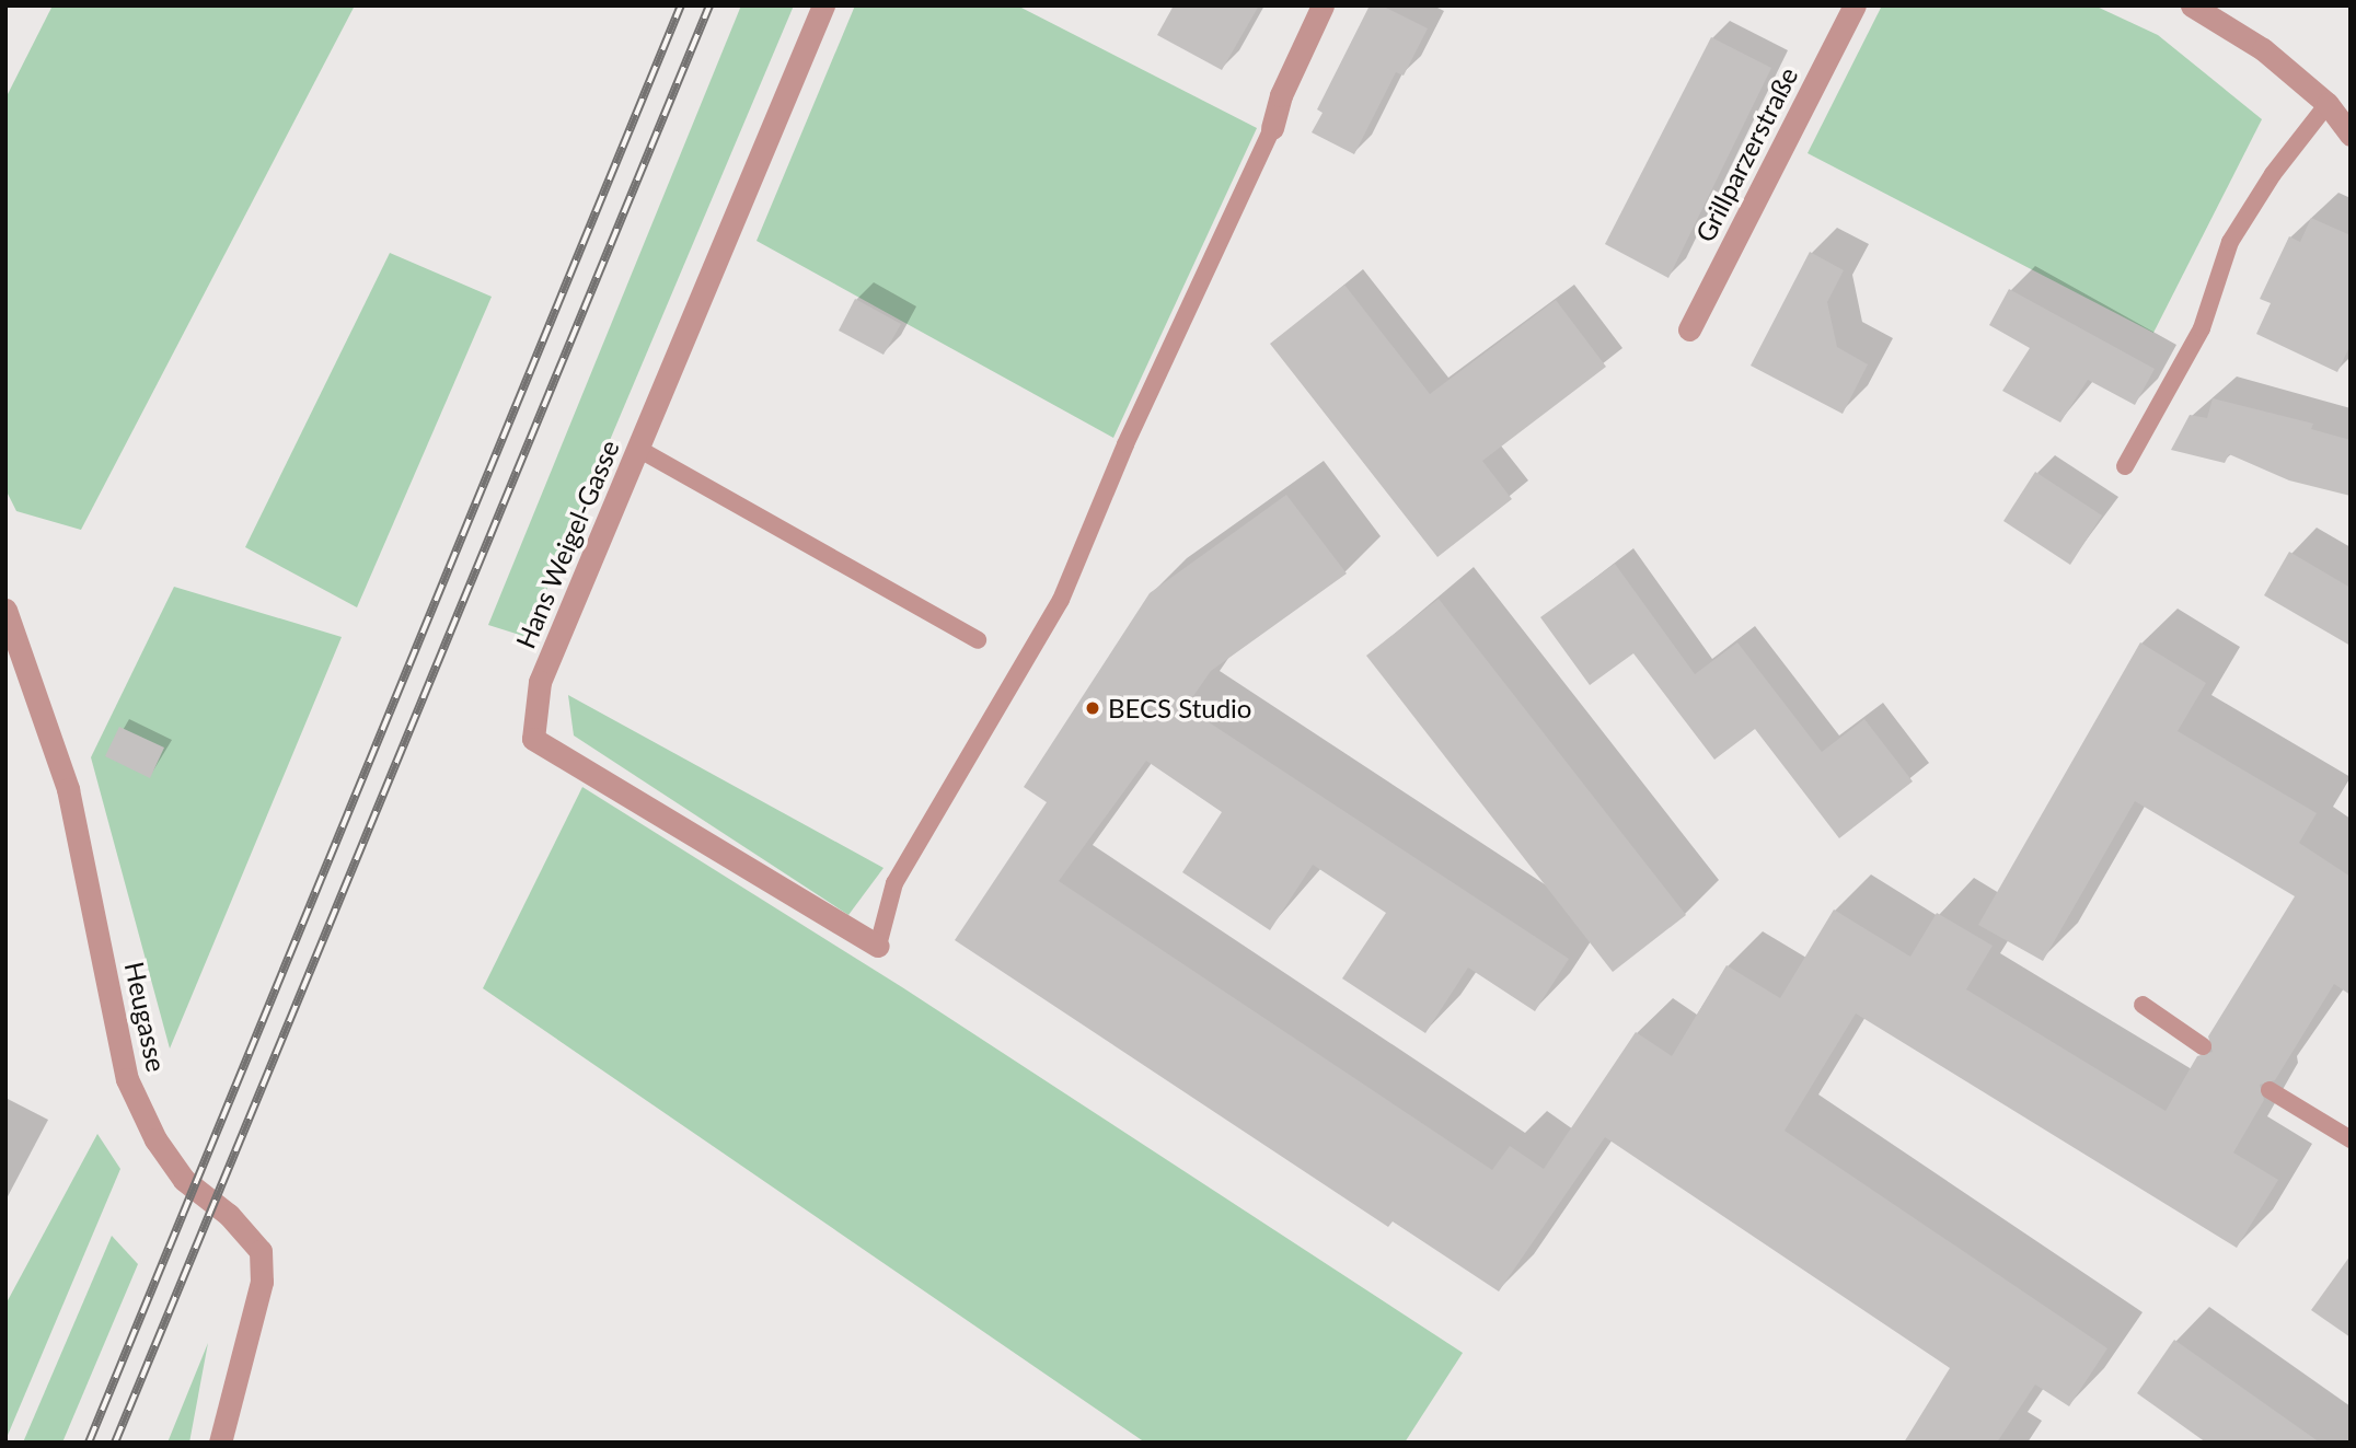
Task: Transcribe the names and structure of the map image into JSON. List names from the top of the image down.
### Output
{
  "streets": {
    "street": ["Grillparzerstraße", "Hans Weigel-Gasse", "Heugasse"]
  },
  "places": ["BECS Studio"]
}
